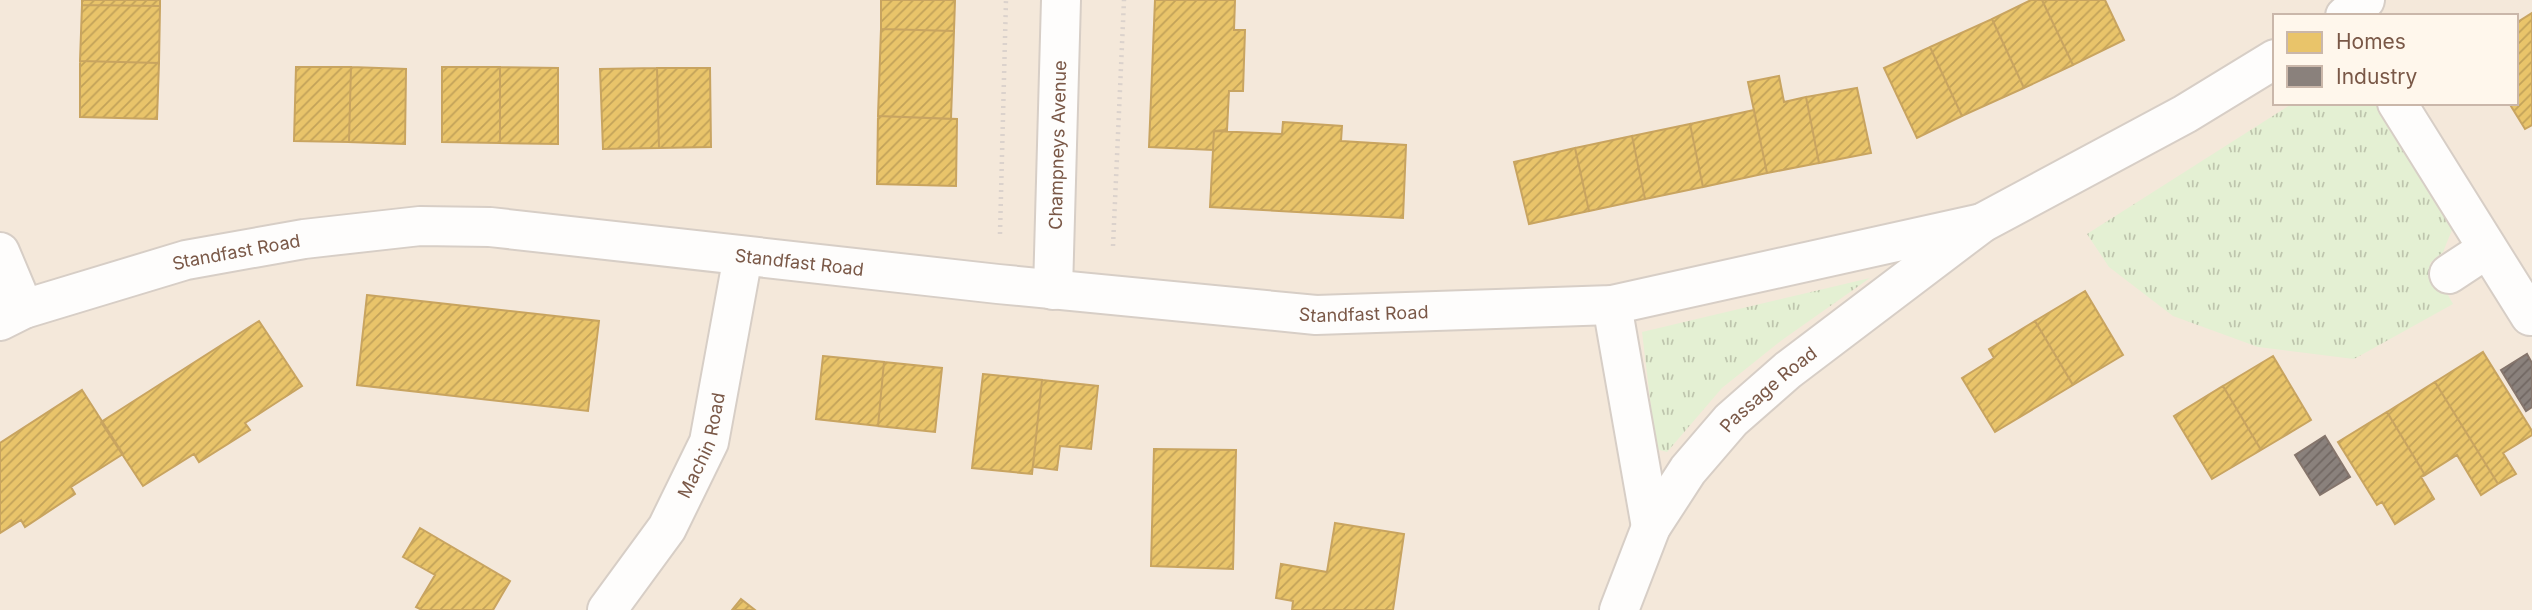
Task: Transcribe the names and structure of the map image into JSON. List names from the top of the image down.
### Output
{
  "streets": {
    "street": [
      "Champneys Avenue",
      "Standfast Road",
      "Passage Road",
      "Machin Road"
    ]
  },
  "crossings": [
    ["Champneys Avenue", "Standfast Road"],
    ["Standfast Road", "Passage Road"],
    ["Standfast Road", "Machin Road"]
  ],
  "legend": ["Homes", "Industry"]
}
